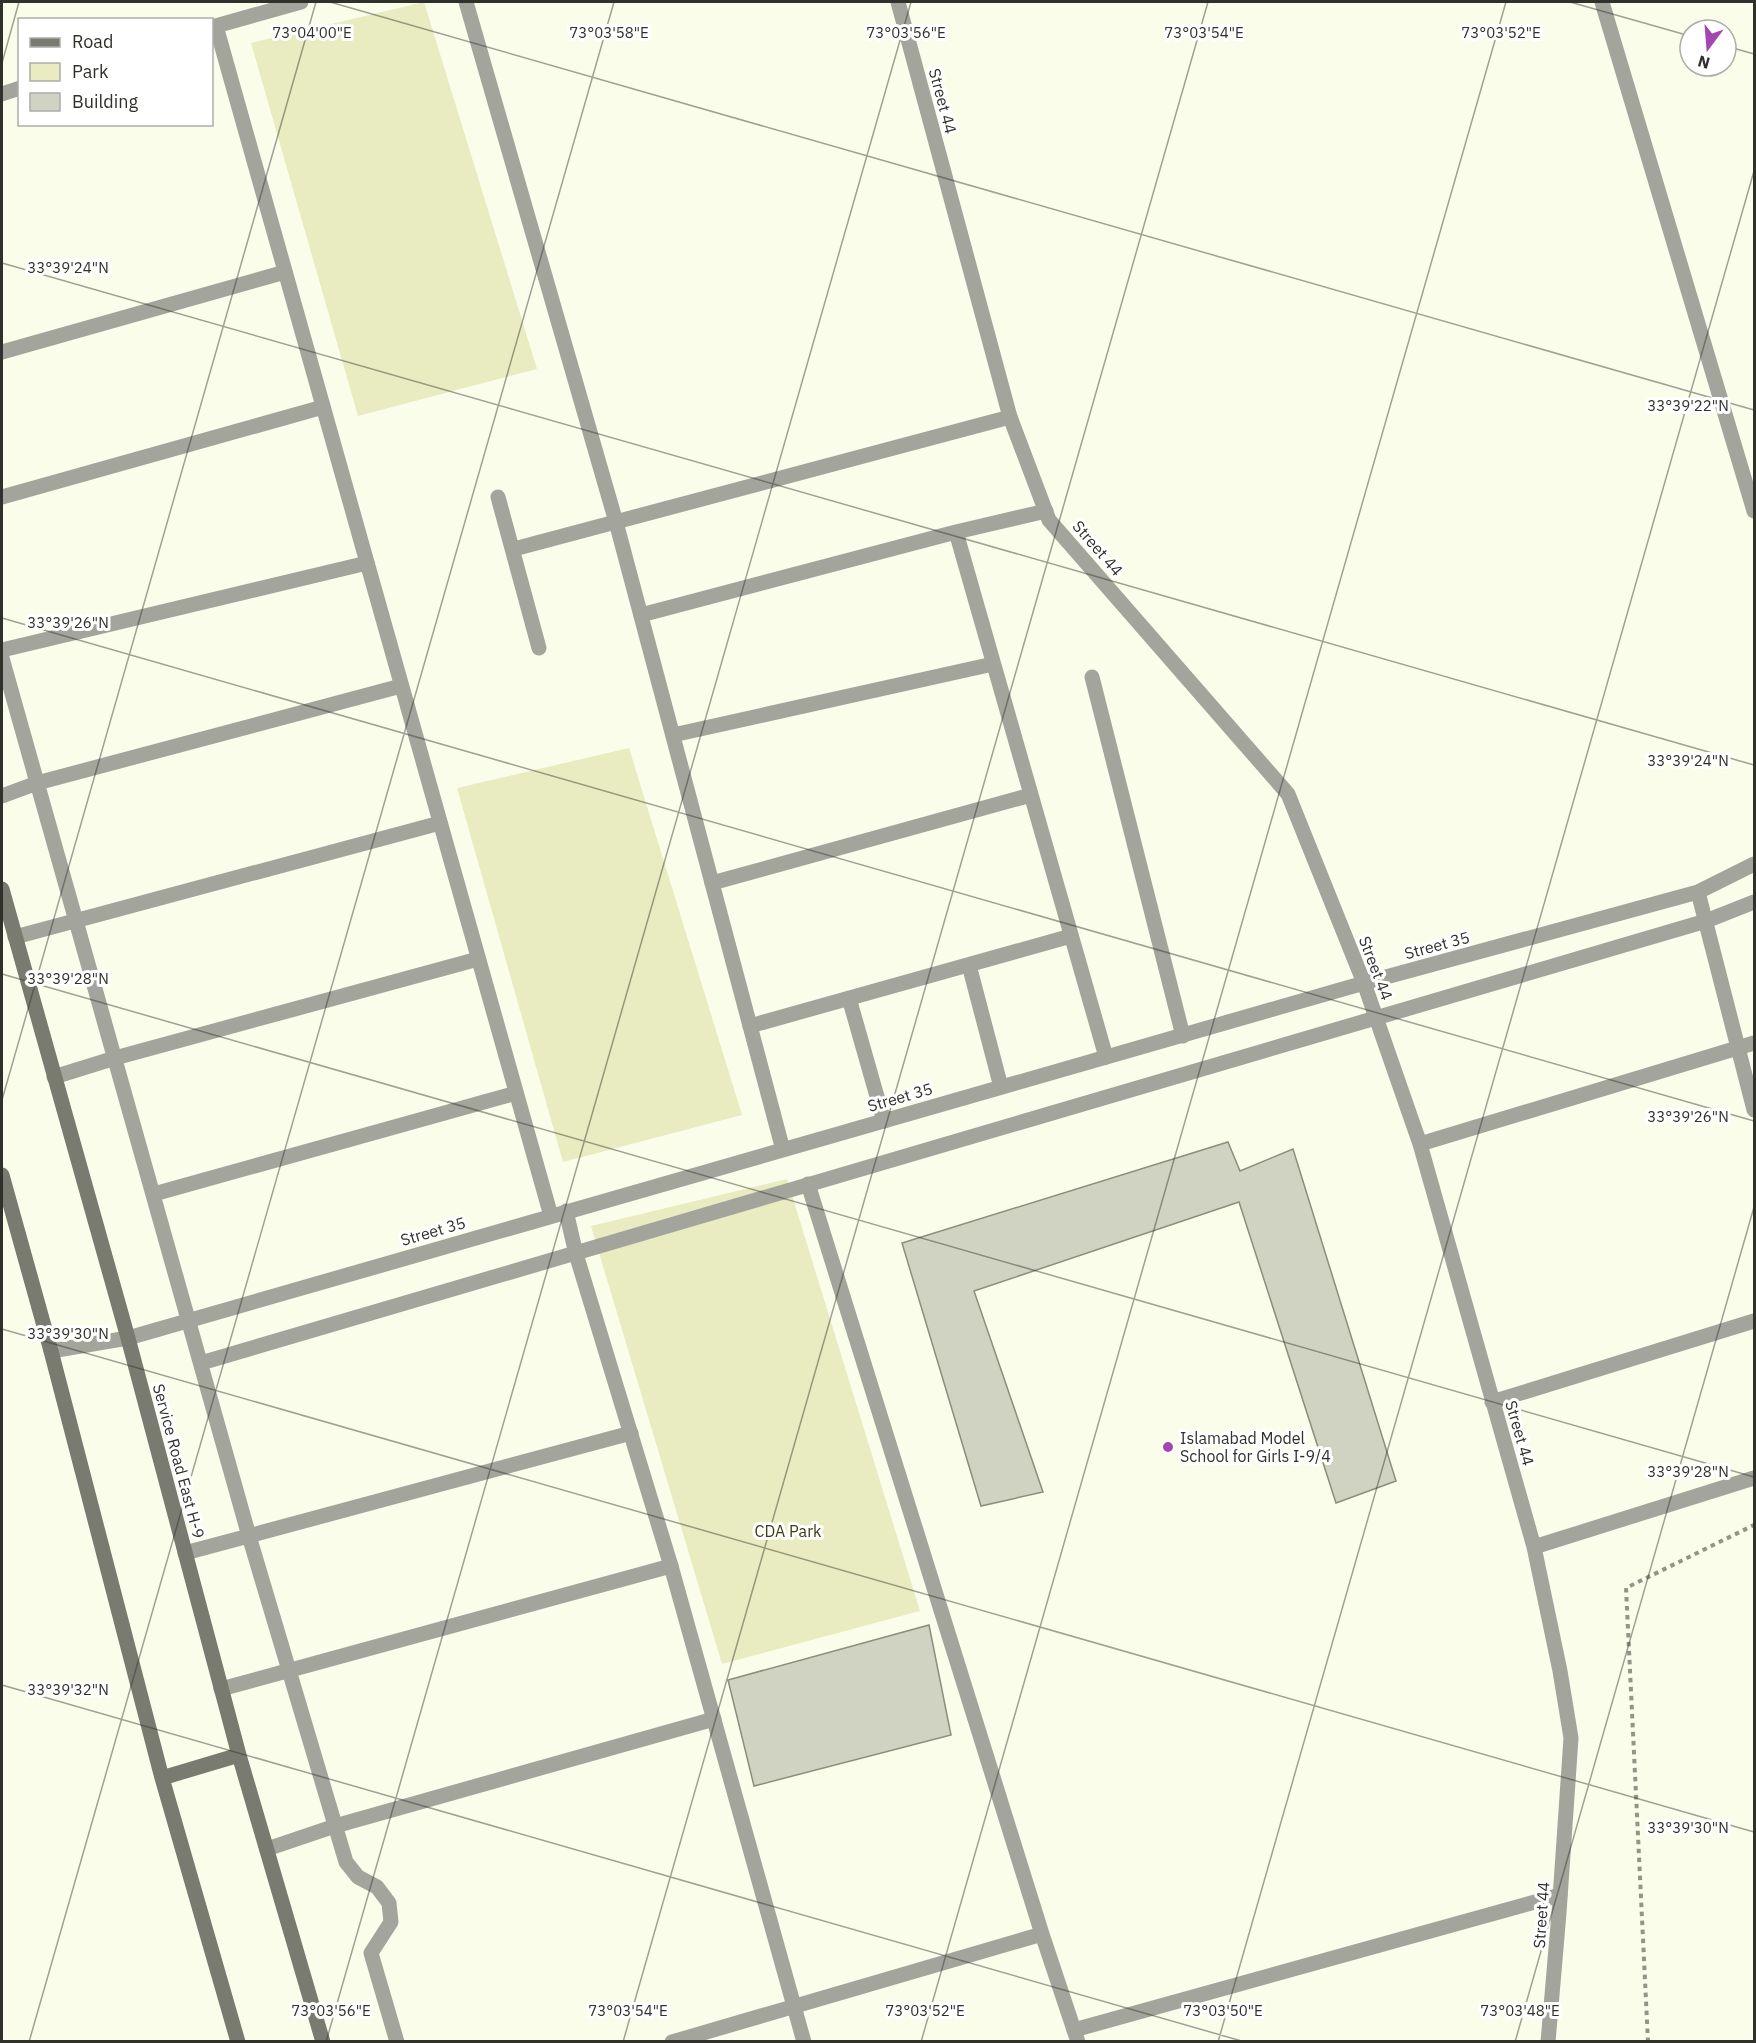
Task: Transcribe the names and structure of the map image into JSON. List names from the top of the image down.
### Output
{
  "streets": {
    "main road": ["Service Road East H-9"],
    "street": ["Street 44", "Street 35"]
  },
  "crossings": [
    ["Street 44", "Street 35"],
    ["Street 35", "Service Road East H-9"]
  ],
  "parks": ["CDA Park"],
  "places": ["Islamabad Model School for Girls I-9/4"],
  "legend": ["Road", "Park", "Building"],
  "north": "bottom",
  "coordinates": [
    "73°04'00\"E",
    "73°03'58\"E",
    "73°03'56\"E",
    "73°03'54\"E",
    "73°03'52\"E",
    "33°39'24\"N",
    "33°39'22\"N",
    "33°39'26\"N",
    "33°39'28\"N",
    "33°39'30\"N",
    "33°39'32\"N",
    "73°03'50\"E",
    "73°03'48\"E"
  ]
}
